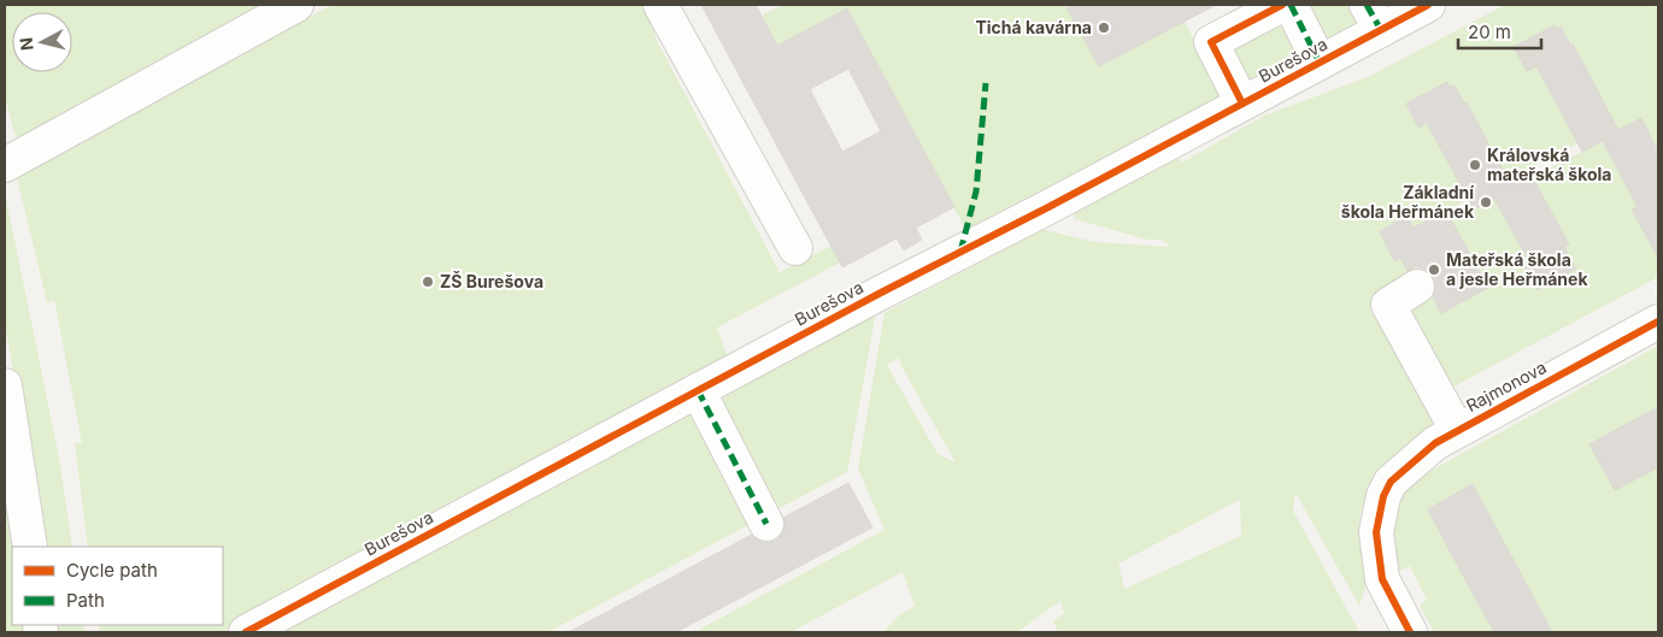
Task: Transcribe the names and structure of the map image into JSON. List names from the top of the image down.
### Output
{
  "streets": {
    "street": ["Burešova", "Rajmonova"]
  },
  "places": [
    "Tichá kavárna",
    "Královská mateřská škola",
    "Základní škola Heřmánek",
    "Mateřská škola a jesle Heřmánek",
    "ZŠ Burešova"
  ],
  "legend": ["Cycle path", "Path"],
  "scale_bar": "20 m",
  "north": "left"
}
